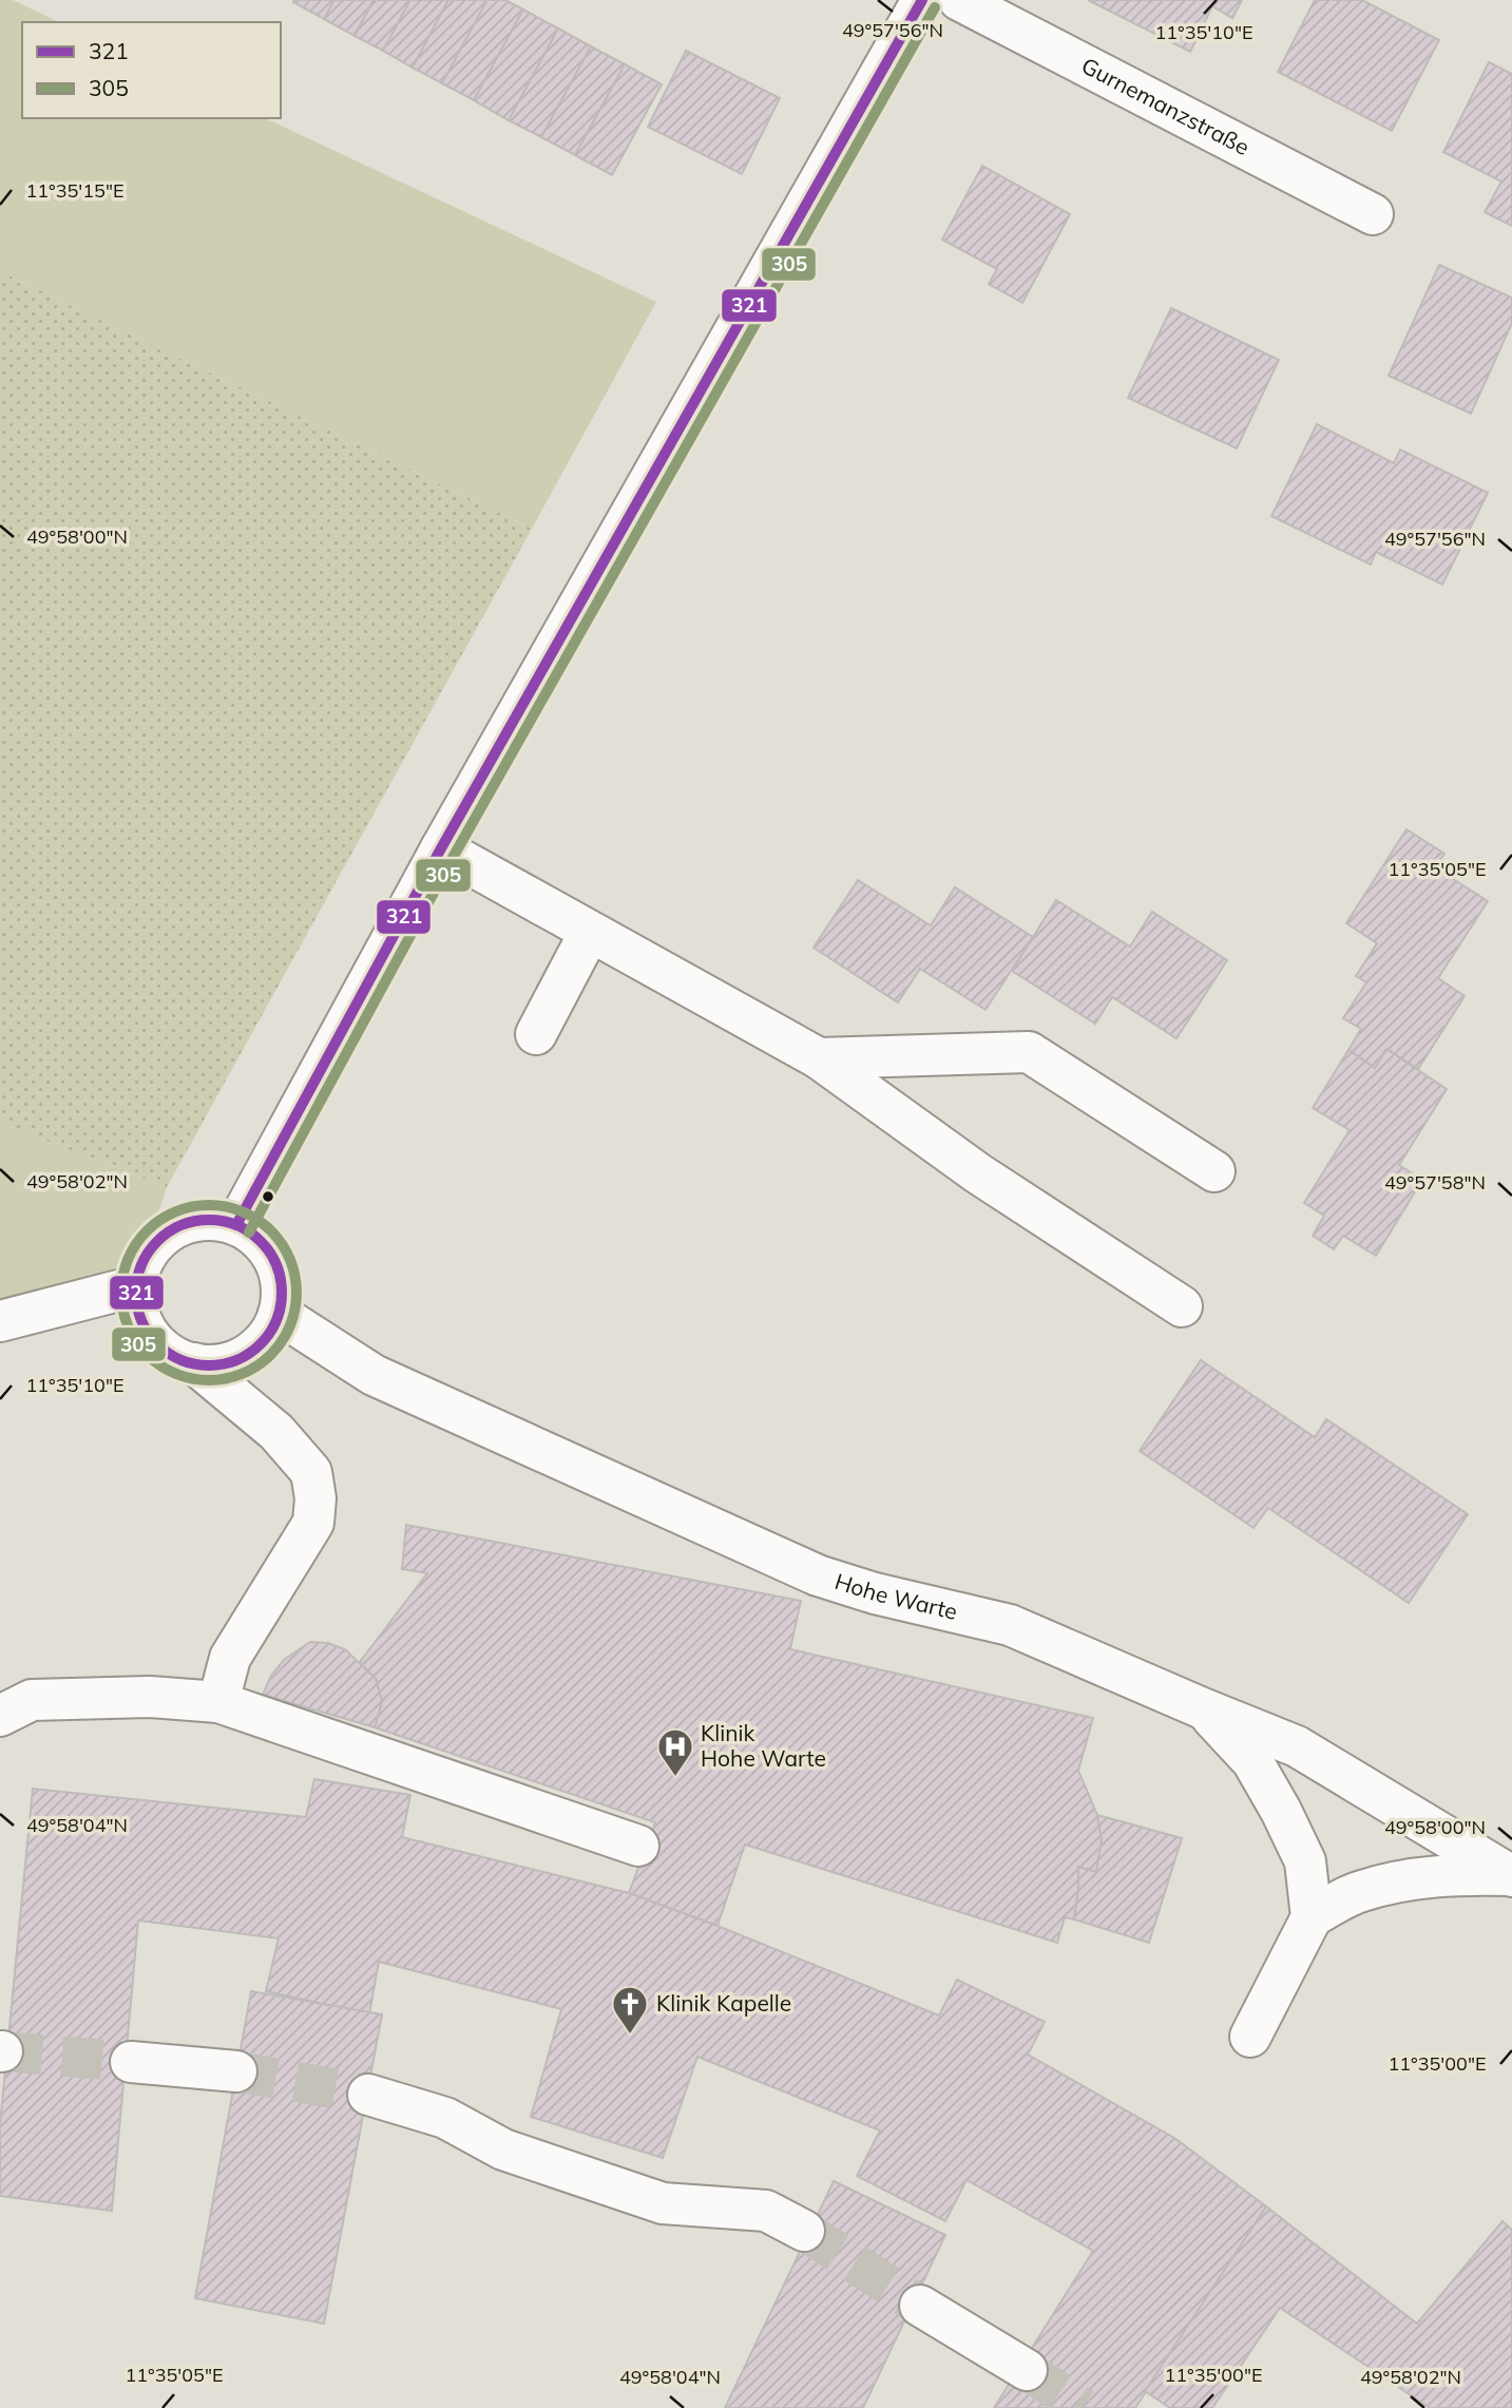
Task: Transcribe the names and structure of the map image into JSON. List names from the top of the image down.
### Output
{
  "streets": {
    "street": ["Gurnemanzstraße", "Hohe Warte"]
  },
  "places": {
    "hospital": ["Klinik Hohe Warte"],
    "church": ["Klinik Kapelle"]
  },
  "lines": ["transit line 321", "transit line 305"],
  "legend": ["321", "305"],
  "coordinates": [
    "49°57'56\"N",
    "11°35'10\"E",
    "11°35'15\"E",
    "49°58'00\"N",
    "11°35'05\"E",
    "49°58'02\"N",
    "49°57'58\"N",
    "49°58'04\"N",
    "11°35'00\"E"
  ]
}
